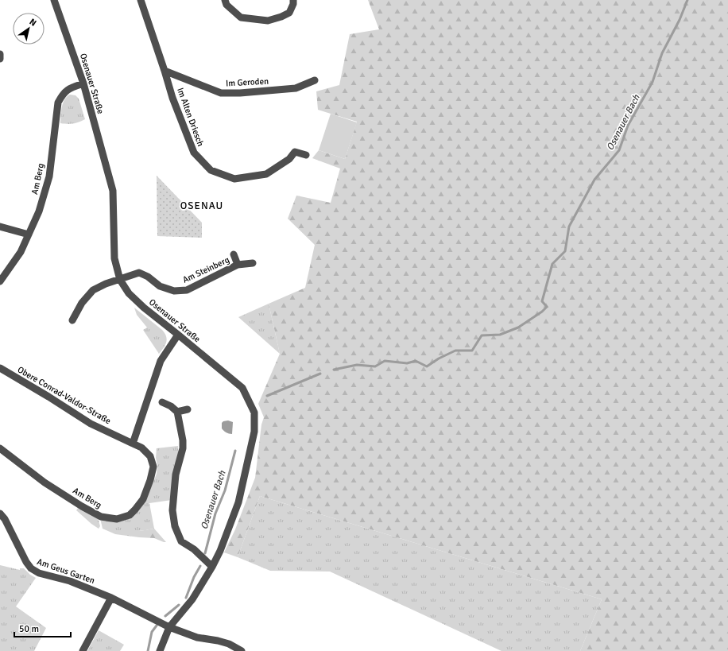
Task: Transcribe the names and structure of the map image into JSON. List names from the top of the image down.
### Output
{
  "streets": {
    "street": [
      "Im Geroden",
      "Osenauer Straße",
      "Im Alten Driesch",
      "Am Berg",
      "Am Steinberg",
      "Obere Conrad-Valdor-Straße",
      "Am Geus Garten"
    ]
  },
  "crossings": [
    ["Im Geroden", "Im Alten Driesch"],
    ["Osenauer Straße", "Am Berg"],
    ["Osenauer Straße", "Am Steinberg"],
    ["Osenauer Straße", "Am Geus Garten"],
    ["Am Berg", "Obere Conrad-Valdor-Straße"]
  ],
  "districts": ["OSENAU"],
  "water": ["Osenauer Bach"],
  "scale_bar": "50 m",
  "north": "top right"
}
